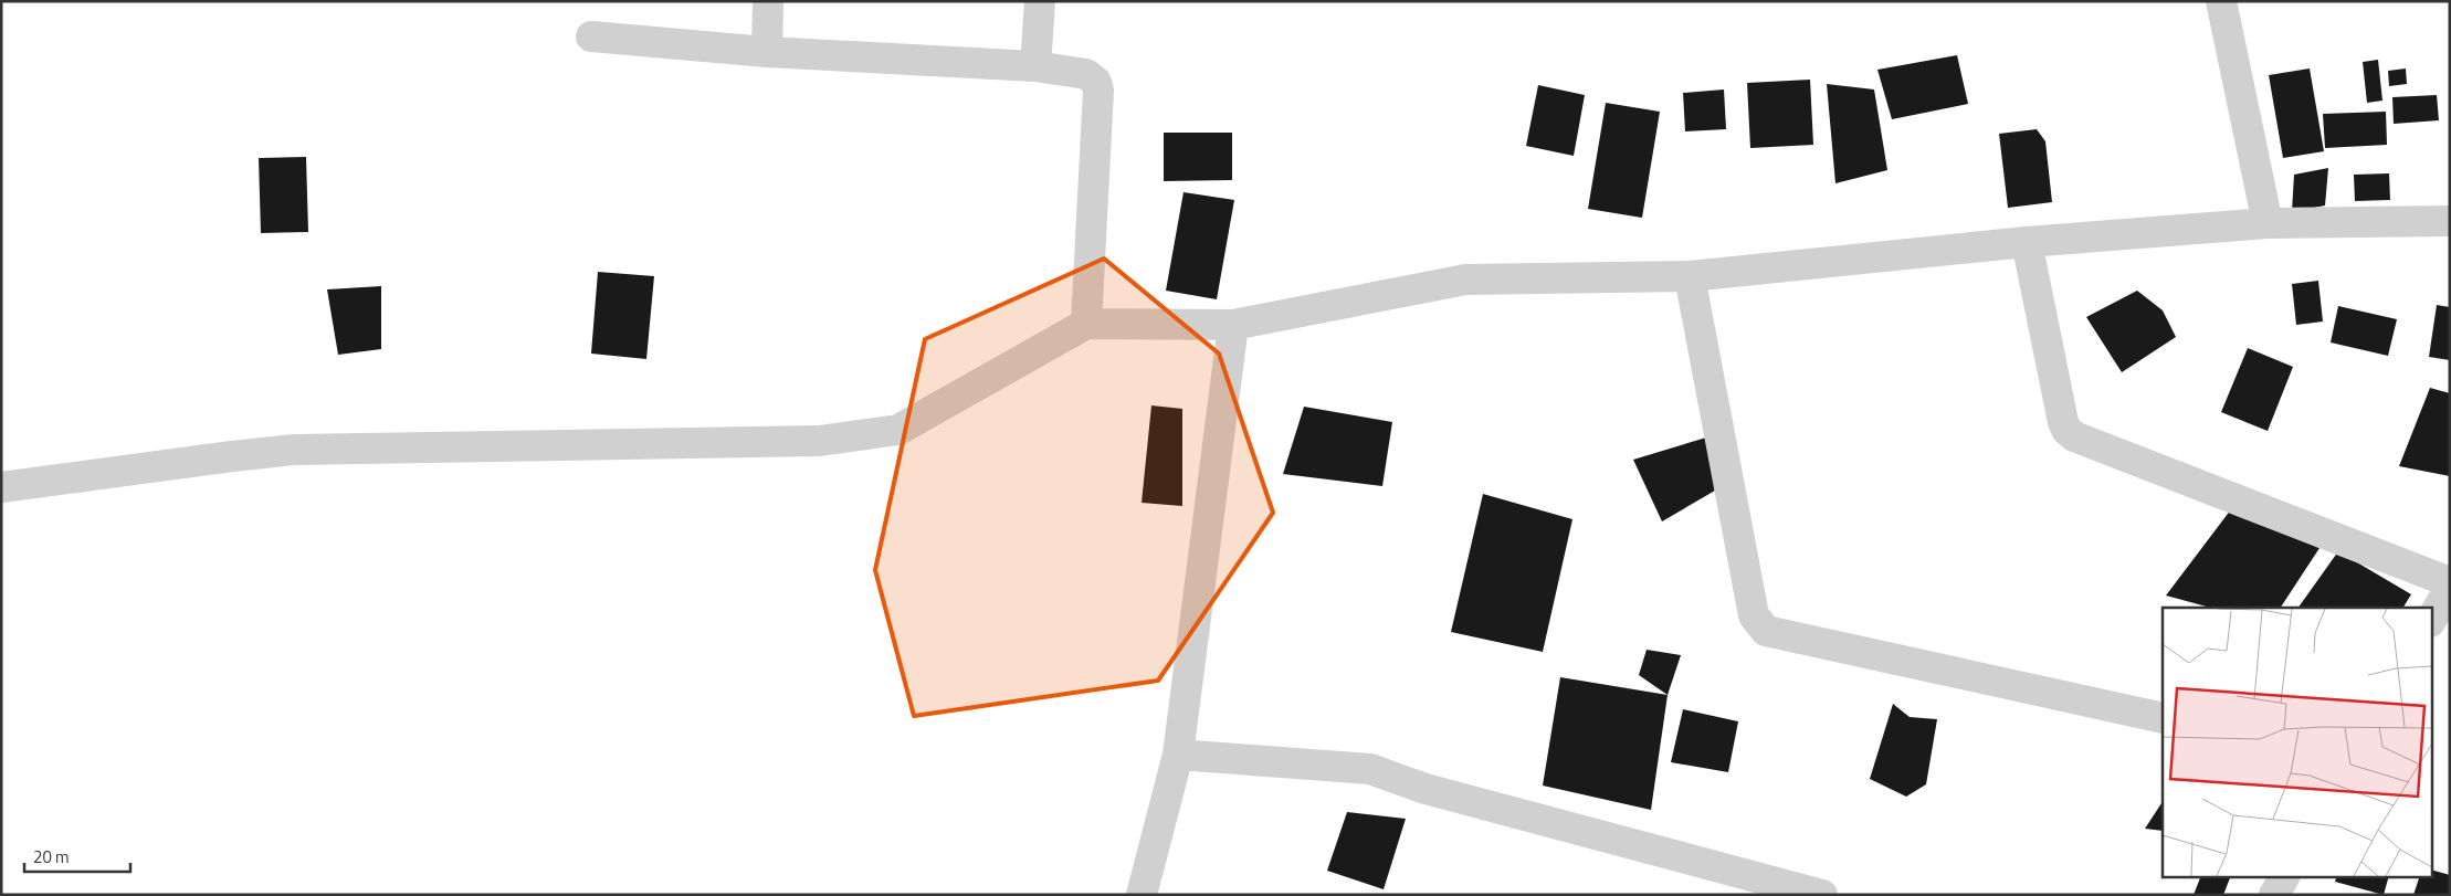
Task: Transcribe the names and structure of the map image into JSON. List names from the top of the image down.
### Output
{
  "scale_bar": "20 m"
}
